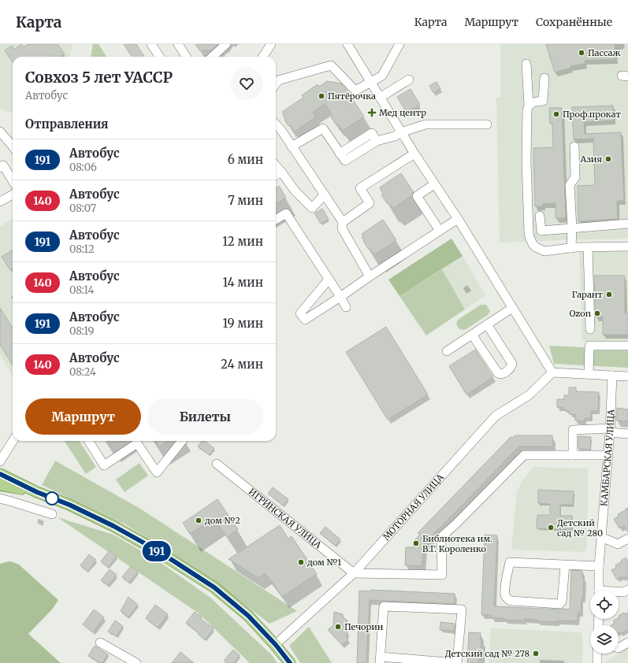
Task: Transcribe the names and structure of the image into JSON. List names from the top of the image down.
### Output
{
  "streets": {
    "street": ["КАМБАРСКАЯ УЛИЦА", "МОТОРНАЯ УЛИЦА", "ИГРИНСКАЯ УЛИЦА"]
  },
  "crossings": [
    ["МОТОРНАЯ УЛИЦА", "ИГРИНСКАЯ УЛИЦА"]
  ],
  "places": {
    "other": [
      "Пассаж",
      "Пятёрочка",
      "Проф.прокат",
      "Азия",
      "Гарант",
      "Ozon",
      "дом №2",
      "Детский сад № 280",
      "Библиотека им. В.Г. Короленко",
      "дом №1",
      "Печорин",
      "Детский сад № 278"
    ],
    "health": ["Мед центр"]
  },
  "lines": ["bus line 191"],
  "page": {
    "header": "Карта",
    "nav": ["Карта", "Маршрут", "Сохранённые"],
    "on_map": "191",
    "heading": [
      ["Совхоз 5 лет УАССР", "Автобус"],
      "Отправления"
    ],
    "list": [
      {
        "mark": "191",
        "name": "Автобус",
        "note": "08:06",
        "value": "6 мин"
      },
      {
        "mark": "140",
        "name": "Автобус",
        "note": "08:07",
        "value": "7 мин"
      },
      {
        "mark": "191",
        "name": "Автобус",
        "note": "08:12",
        "value": "12 мин"
      },
      {
        "mark": "140",
        "name": "Автобус",
        "note": "08:14",
        "value": "14 мин"
      },
      {
        "mark": "191",
        "name": "Автобус",
        "note": "08:19",
        "value": "19 мин"
      },
      {
        "mark": "140",
        "name": "Автобус",
        "note": "08:24",
        "value": "24 мин"
      }
    ],
    "buttons": ["Маршрут", "Билеты"]
  }
}
